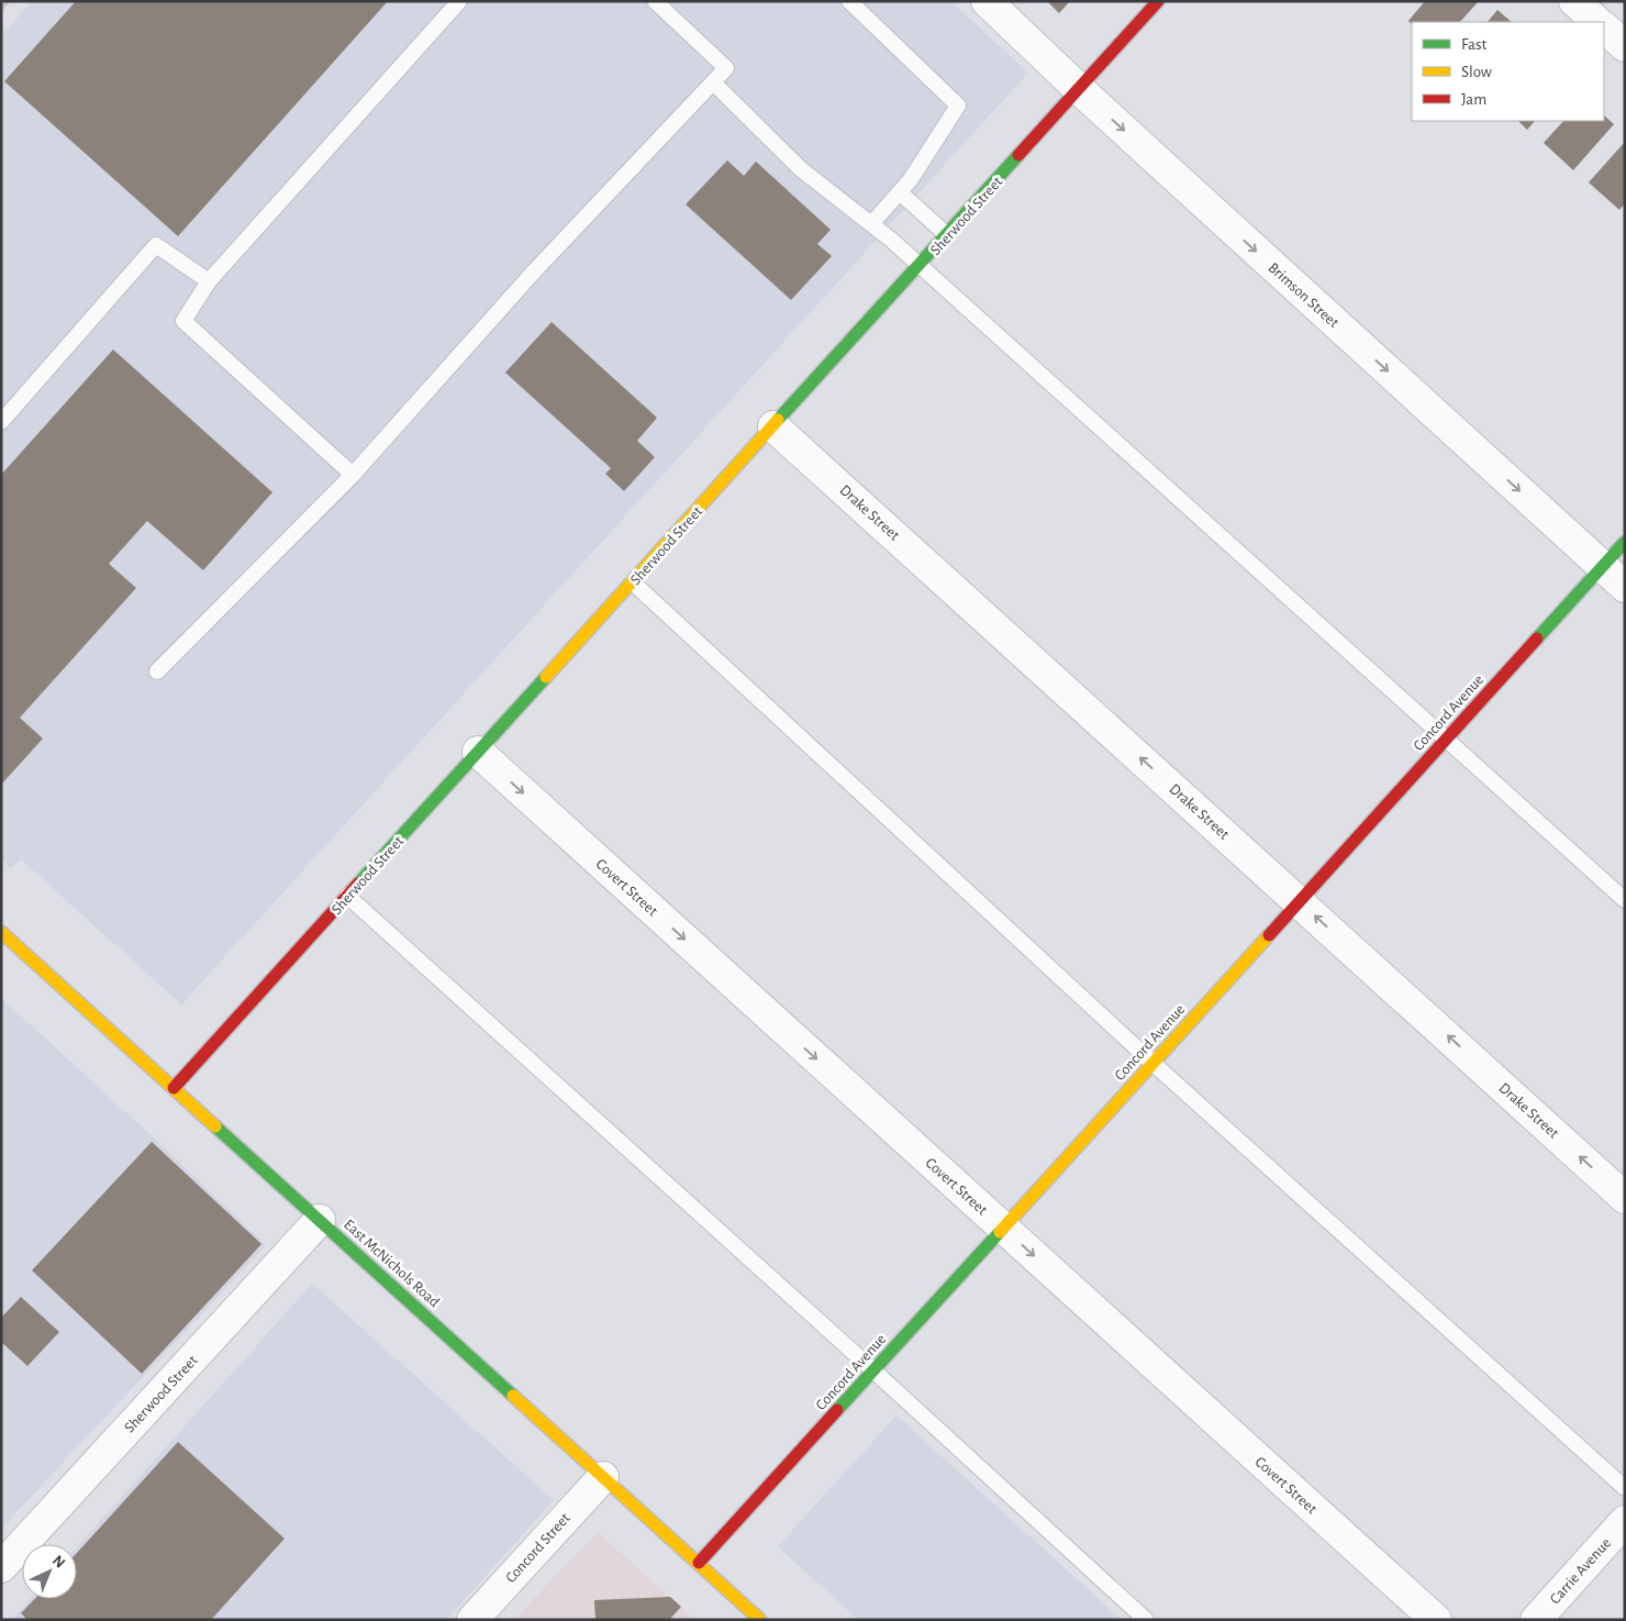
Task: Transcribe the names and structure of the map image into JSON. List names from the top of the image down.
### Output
{
  "streets": {
    "street": [
      "Sherwood Street",
      "Brimson Street",
      "Drake Street",
      "Concord Avenue",
      "Covert Street",
      "East McNichols Road",
      "Concord Street",
      "Carrie Avenue"
    ]
  },
  "crossings": [
    ["Sherwood Street", "Brimson Street"],
    ["Sherwood Street", "Drake Street"],
    ["Sherwood Street", "Covert Street"],
    ["Sherwood Street", "East McNichols Road"],
    ["Brimson Street", "Concord Avenue"],
    ["Drake Street", "Concord Avenue"],
    ["Concord Avenue", "Covert Street"],
    ["Concord Avenue", "East McNichols Road"],
    ["East McNichols Road", "Concord Street"]
  ],
  "one_way": ["Brimson Street", "Drake Street", "Covert Street"],
  "legend": ["Fast", "Slow", "Jam"],
  "north": "top right"
}
